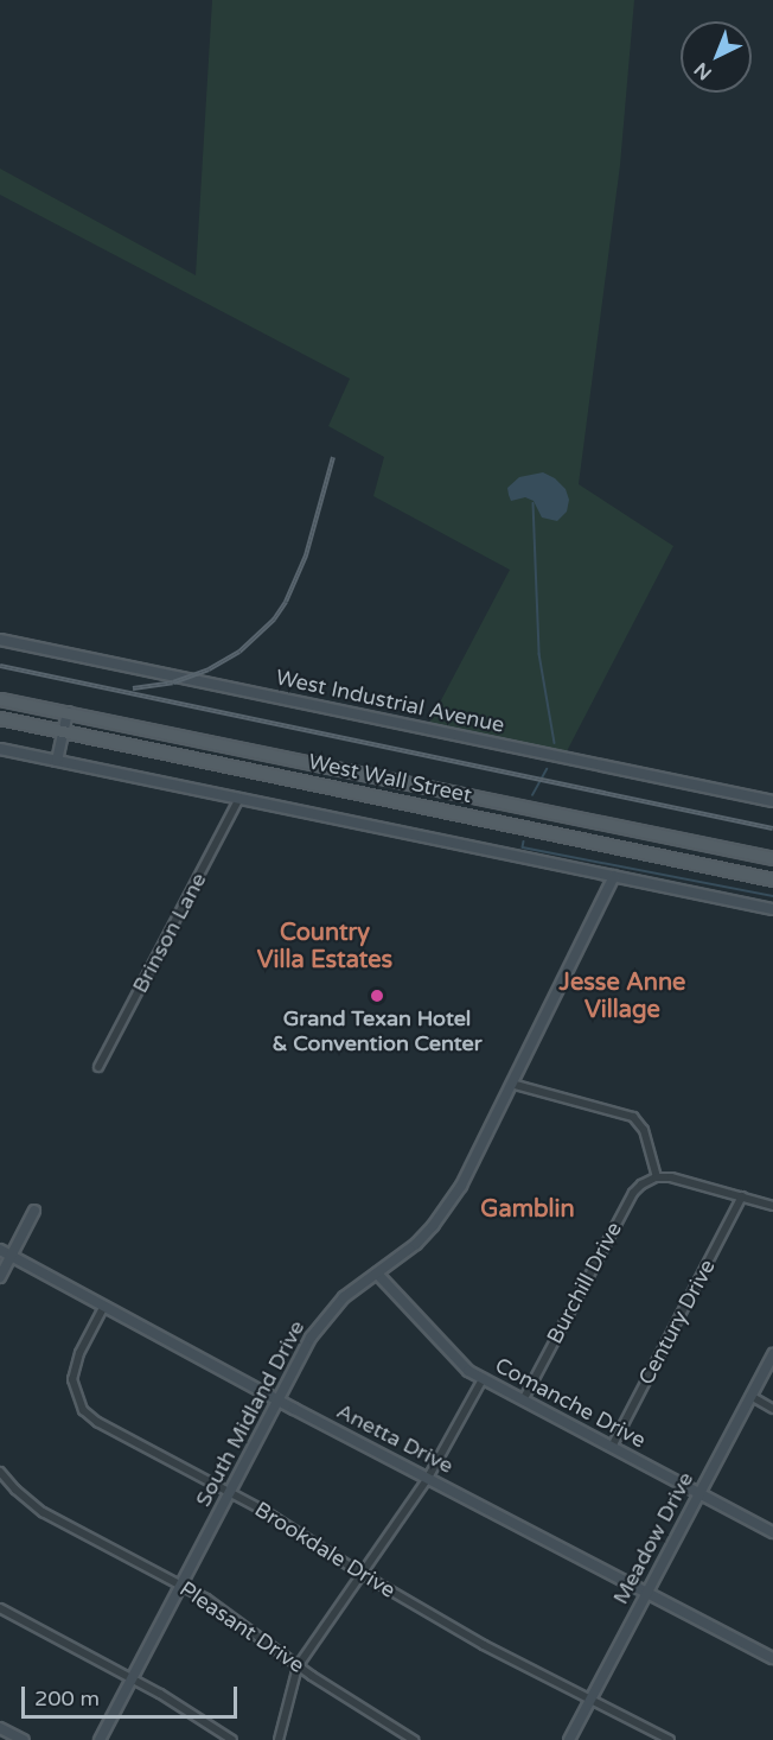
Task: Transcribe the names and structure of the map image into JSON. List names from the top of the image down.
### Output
{
  "streets": {
    "main road": ["West Wall Street"],
    "street": [
      "West Industrial Avenue",
      "Brinson Lane",
      "Burchill Drive",
      "Century Drive",
      "Comanche Drive",
      "South Midland Drive",
      "Anetta Drive",
      "Meadow Drive",
      "Brookdale Drive",
      "Pleasant Drive"
    ]
  },
  "crossings": [
    ["Burchill Drive", "Comanche Drive"],
    ["Century Drive", "Comanche Drive"],
    ["Comanche Drive", "South Midland Drive"],
    ["Comanche Drive", "Meadow Drive"],
    ["South Midland Drive", "Anetta Drive"],
    ["South Midland Drive", "Brookdale Drive"],
    ["South Midland Drive", "Pleasant Drive"],
    ["Anetta Drive", "Meadow Drive"],
    ["Anetta Drive", "Brookdale Drive"],
    ["Meadow Drive", "Brookdale Drive"]
  ],
  "districts": ["Country Villa Estates", "Jesse Anne Village", "Gamblin"],
  "places": ["Grand Texan Hotel & Convention Center"],
  "scale_bar": "200 m",
  "north": "bottom left"
}
